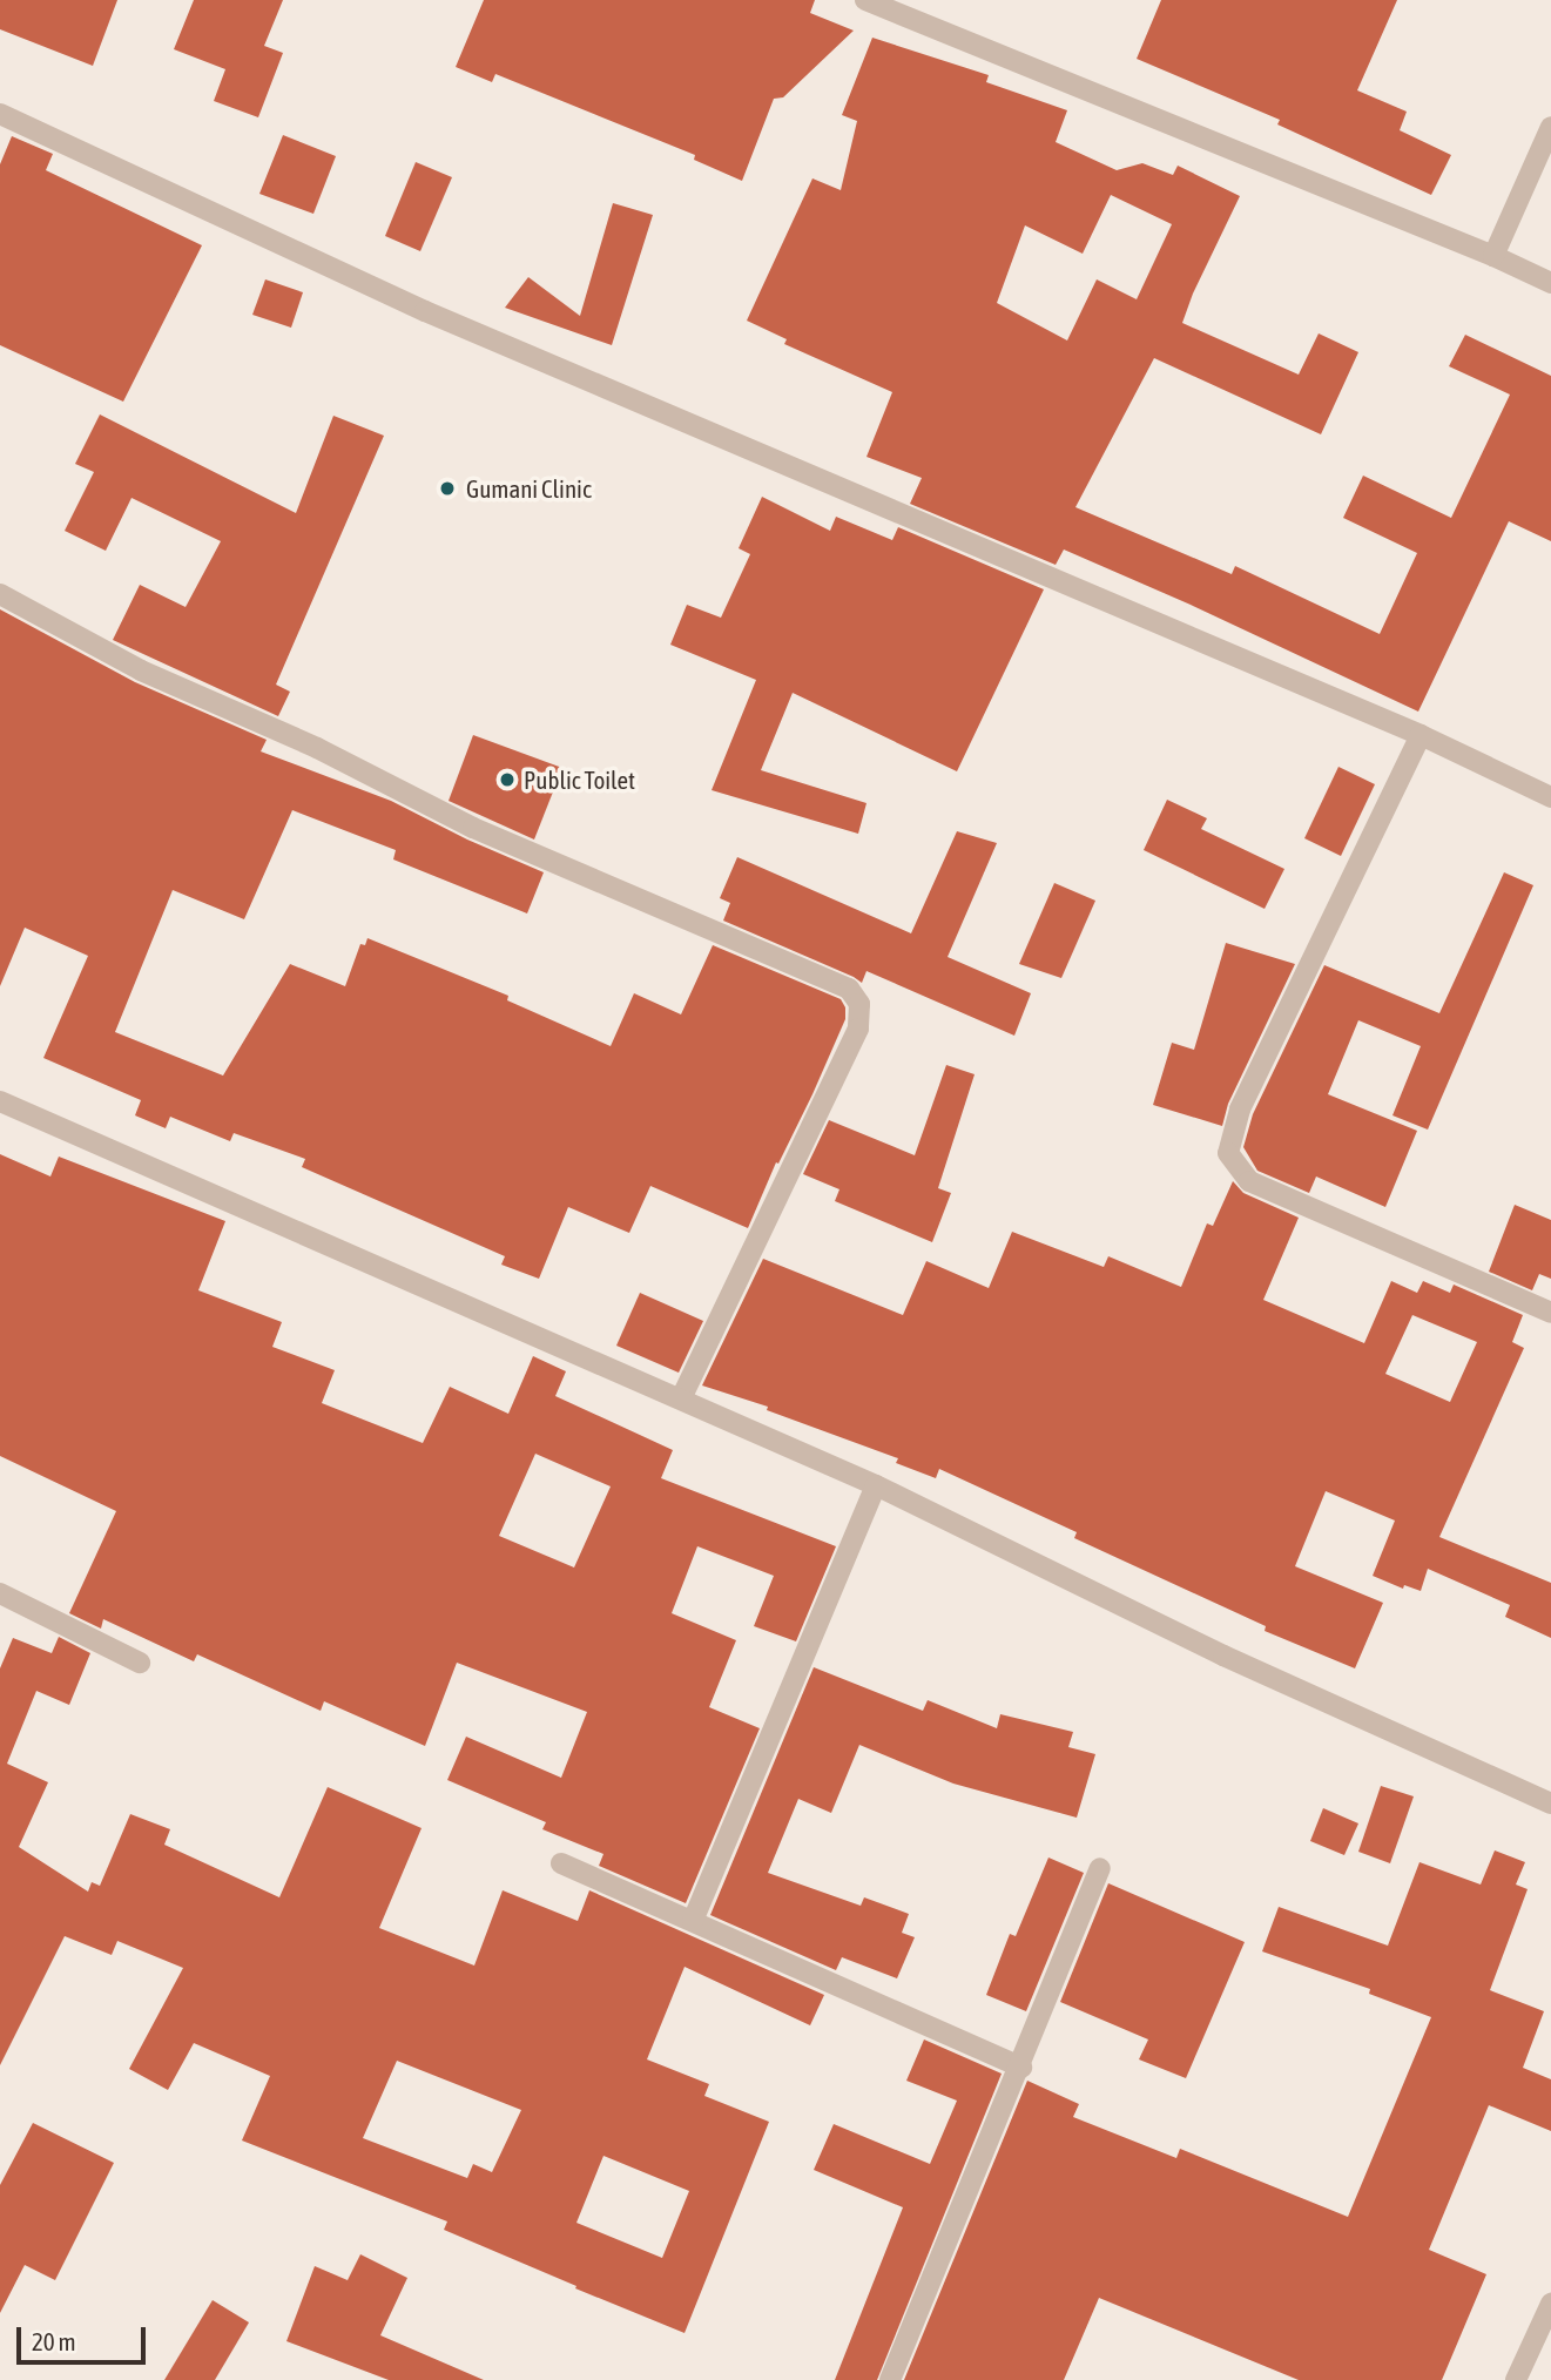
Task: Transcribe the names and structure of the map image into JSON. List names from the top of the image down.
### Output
{
  "places": ["Gumani Clinic", "Public Toilet"],
  "scale_bar": "20 m"
}
